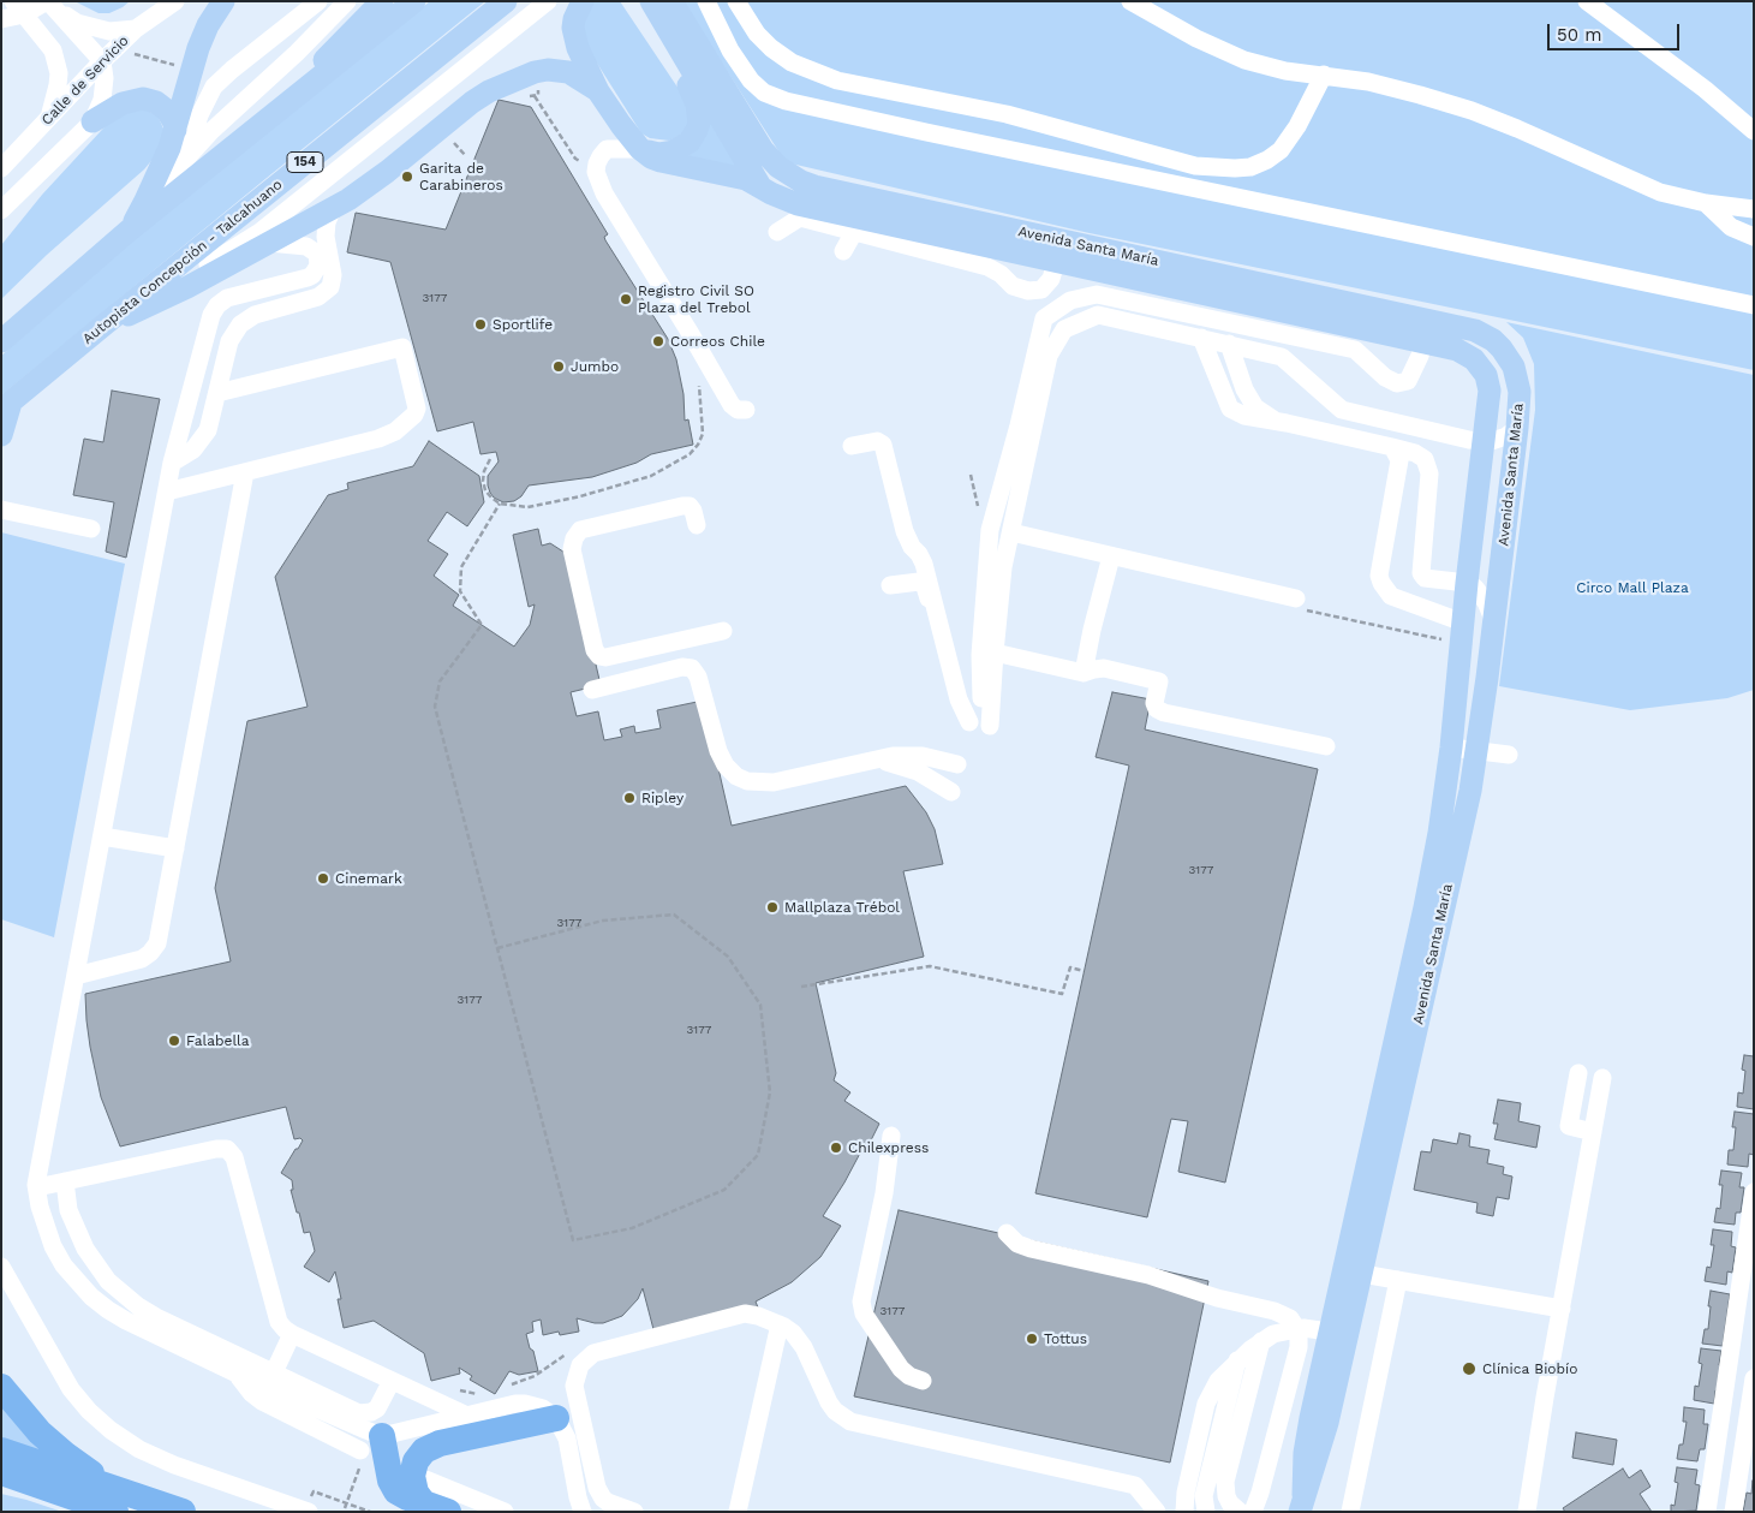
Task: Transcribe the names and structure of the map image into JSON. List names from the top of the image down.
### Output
{
  "streets": {
    "main road": ["154", "Avenida Santa María", "Autopista Concepción - Talcahuano"],
    "street": ["Calle de Servicio"]
  },
  "parks": ["Circo Mall Plaza"],
  "places": [
    "Garita de Carabineros",
    "Registro Civil SO Plaza del Trebol",
    "Sportlife",
    "Correos Chile",
    "Jumbo",
    "Ripley",
    "Cinemark",
    "Mallplaza Trébol",
    "Falabella",
    "Chilexpress",
    "Tottus",
    "Clínica Biobío"
  ],
  "house_numbers": [
    "3177",
    "3177",
    "3177",
    "3177",
    "3177",
    "3177"
  ],
  "scale_bar": "50 m"
}
